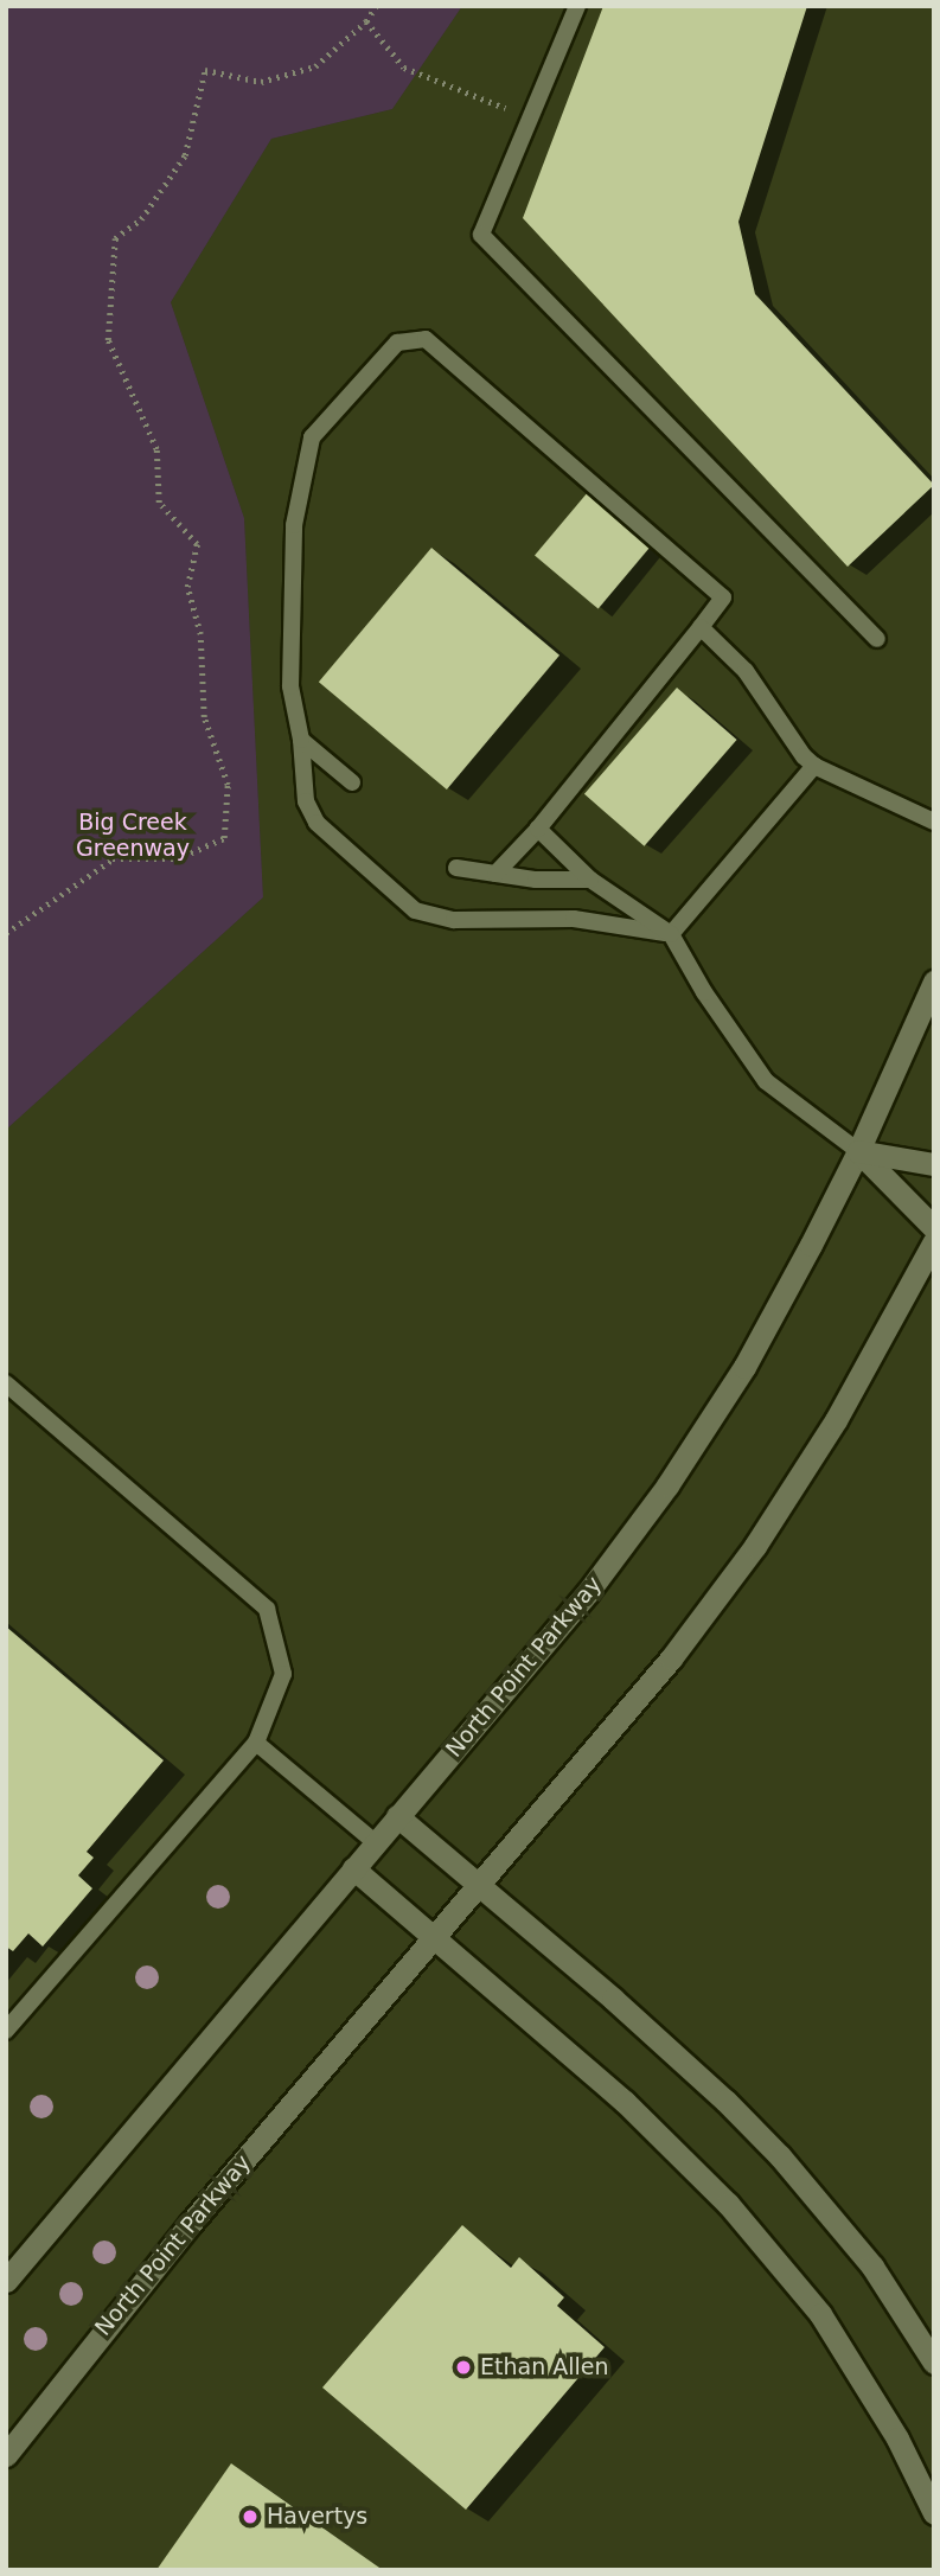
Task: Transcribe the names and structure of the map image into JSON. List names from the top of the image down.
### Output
{
  "streets": {
    "street": ["North Point Parkway"]
  },
  "parks": ["Big Creek Greenway"],
  "places": ["Ethan Allen", "Havertys"]
}
